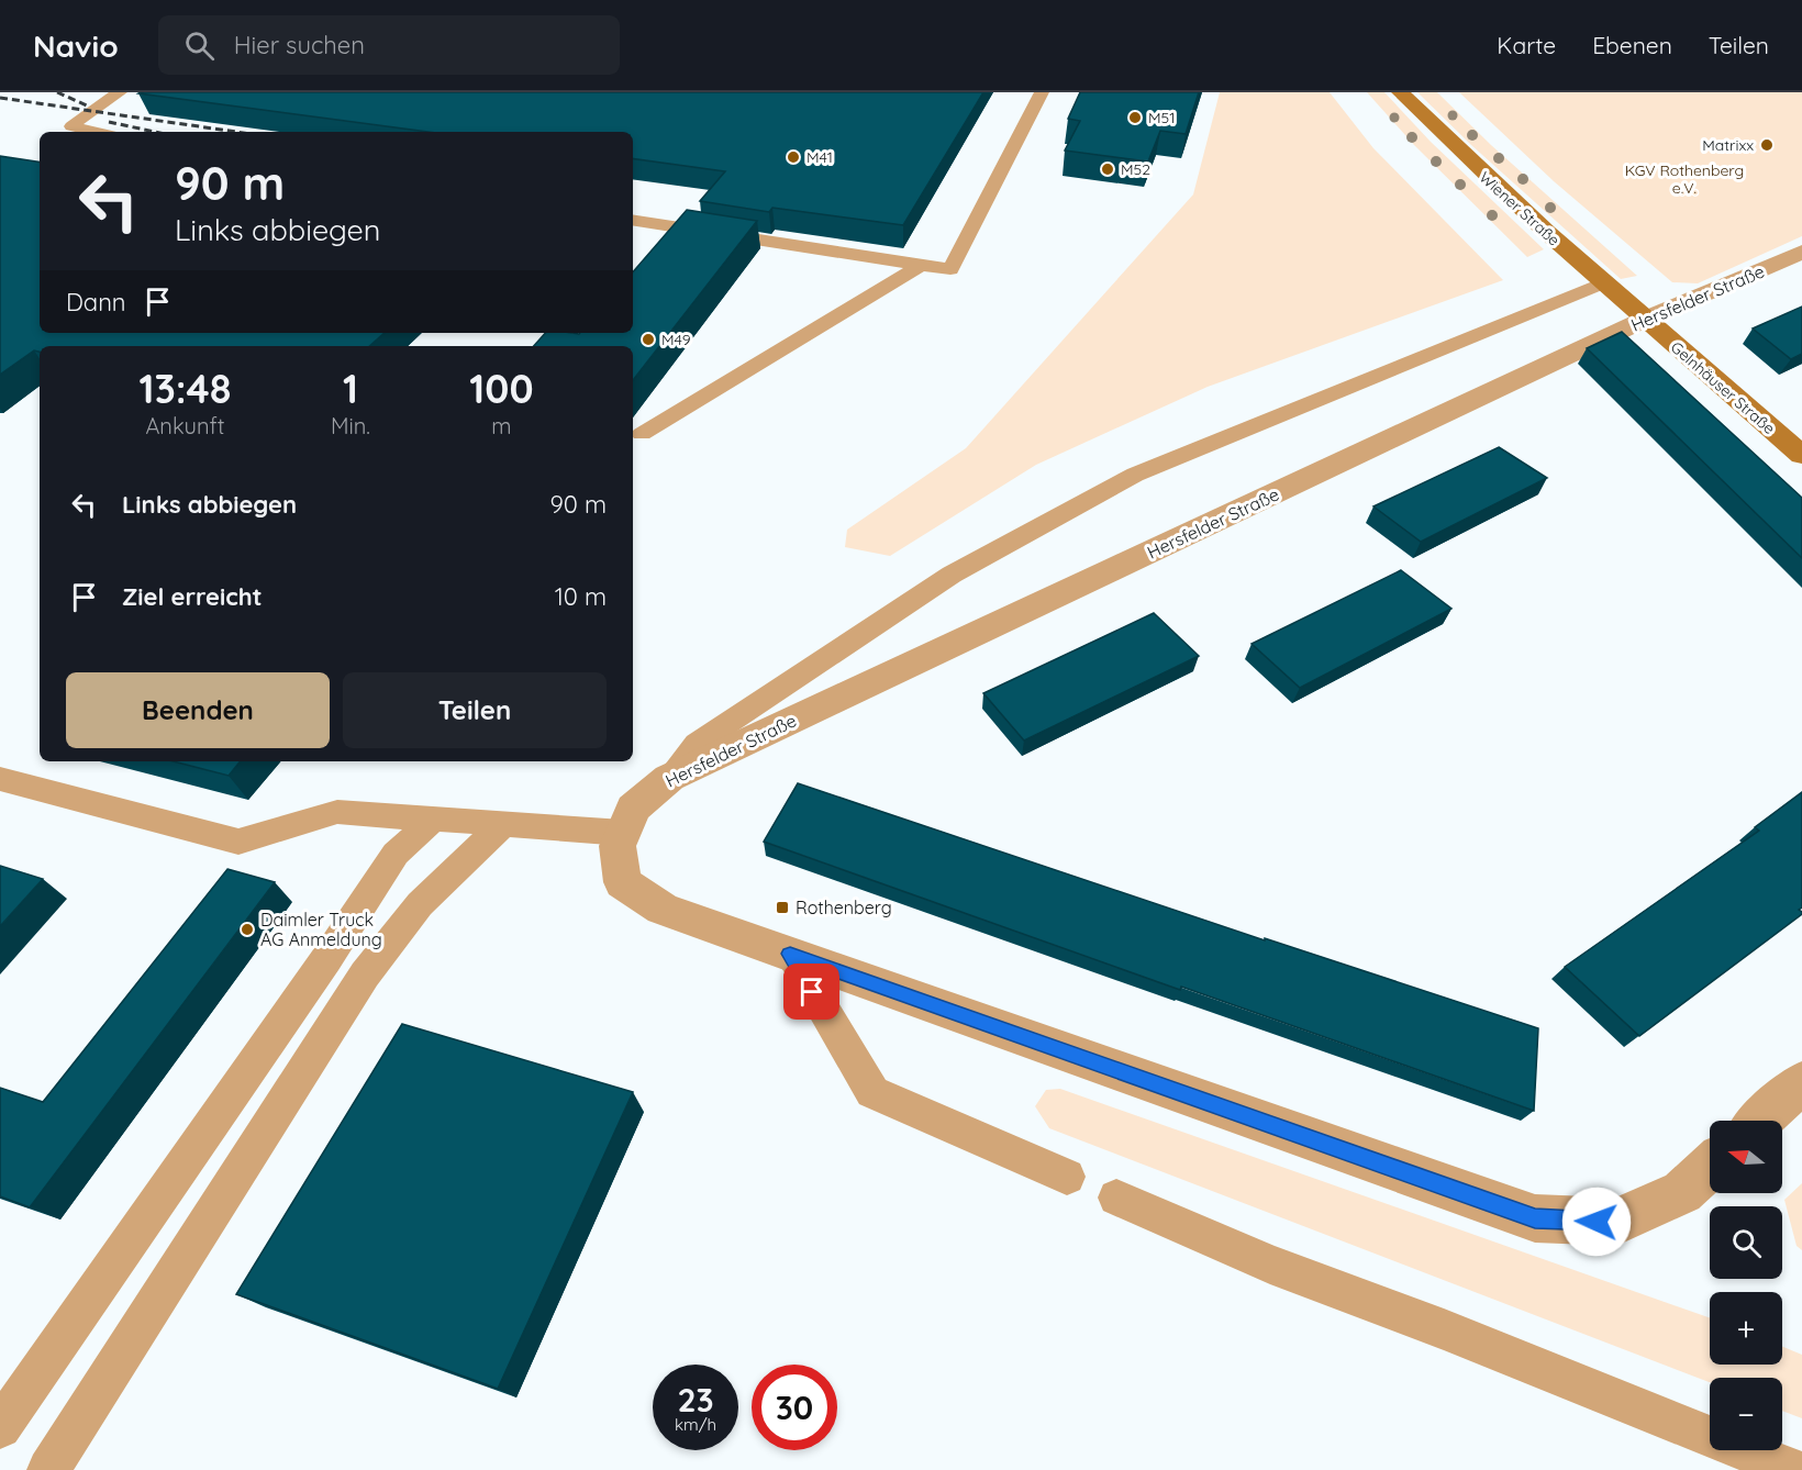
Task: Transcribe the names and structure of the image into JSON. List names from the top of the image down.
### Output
{
  "streets": {
    "main road": ["Wiener Straße", "Gelnhäuser Straße"],
    "street": ["Hersfelder Straße"]
  },
  "crossings": [
    ["Wiener Straße", "Hersfelder Straße"],
    ["Wiener Straße", "Gelnhäuser Straße"],
    ["Hersfelder Straße", "Gelnhäuser Straße"]
  ],
  "parks": ["KGV Rothenberg e.V."],
  "places": {
    "other": [
      "M51",
      "Matrixx",
      "M41",
      "M52",
      "M49",
      "Daimler Truck AG Anmeldung"
    ],
    "transit": ["Rothenberg"]
  },
  "north": "left",
  "page": {
    "header": "Navio",
    "search": "Hier suchen",
    "nav": ["Karte", "Ebenen", "Teilen"],
    "turn": ["90 m", "Links abbiegen"],
    "then": "Dann",
    "eta": [
      "13:48",
      "Ankunft",
      "1",
      "Min.",
      "100",
      "m"
    ],
    "list": [
      {
        "name": "Links abbiegen",
        "value": "90 m"
      },
      {
        "name": "Ziel erreicht",
        "value": "10 m"
      }
    ],
    "buttons": ["Beenden", "Teilen"],
    "map_buttons": ["+", "−"],
    "speed": "23 km/h",
    "limit": "30"
  }
}
